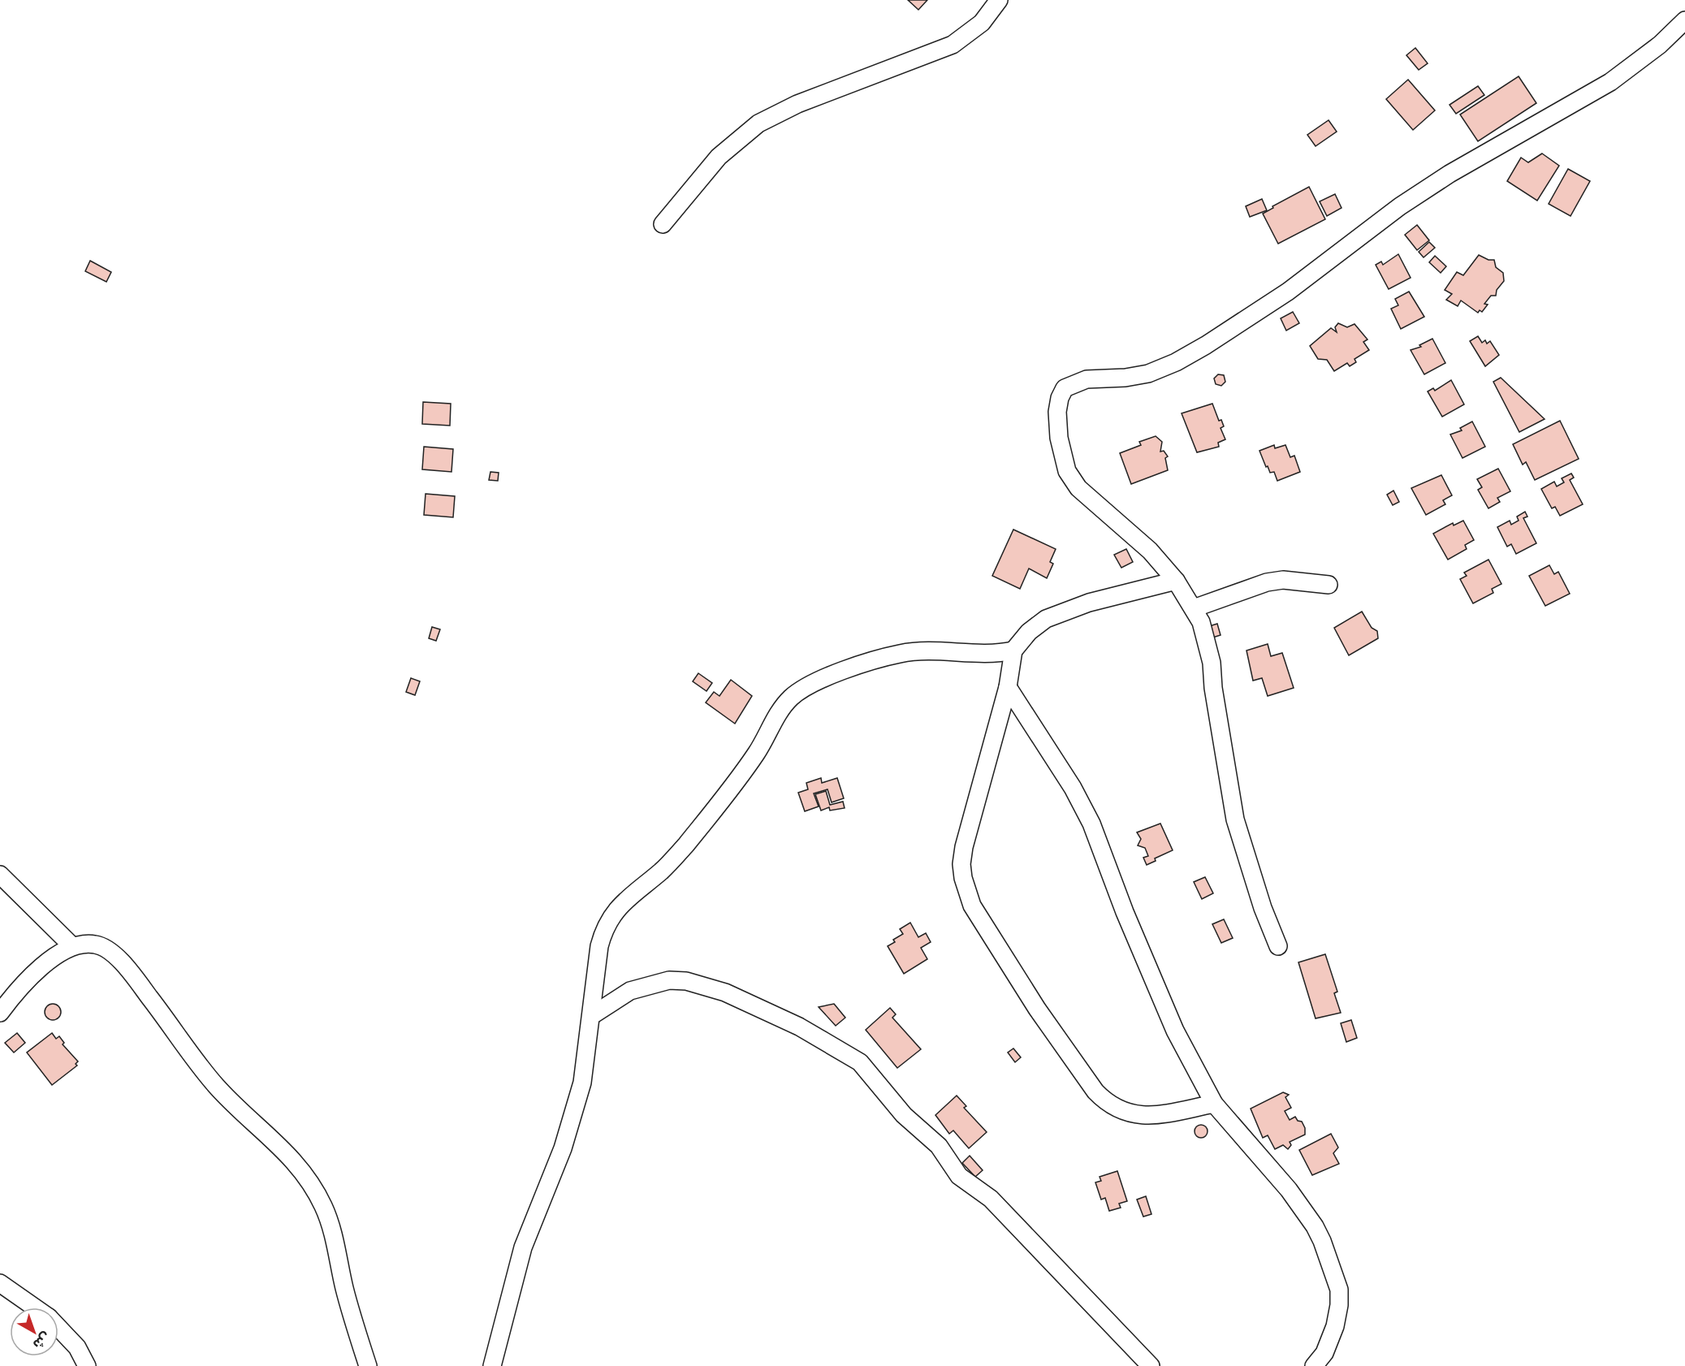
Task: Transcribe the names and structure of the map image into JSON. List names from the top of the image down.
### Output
{
  "north": "bottom right"
}
